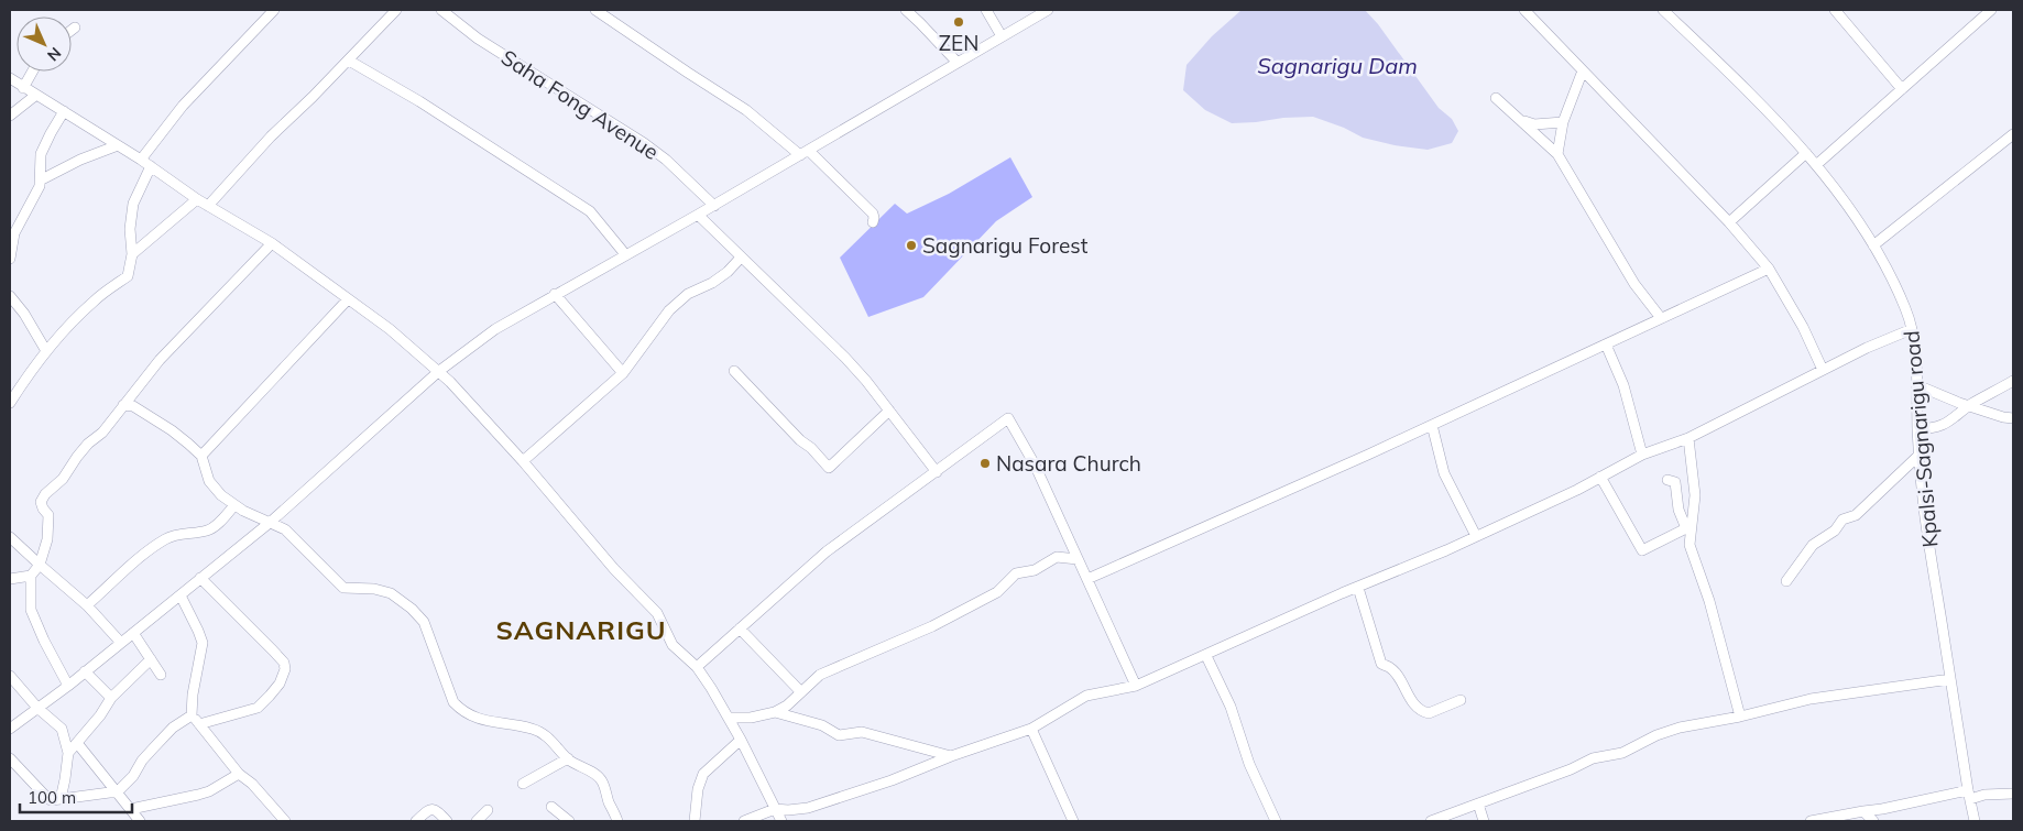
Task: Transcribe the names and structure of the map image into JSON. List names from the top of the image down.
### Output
{
  "streets": {
    "street": ["Saha Fong Avenue", "Kpalsi-Sagnarigu road"]
  },
  "districts": ["SAGNARIGU"],
  "water": ["Sagnarigu Dam"],
  "places": ["ZEN", "Sagnarigu Forest", "Nasara Church"],
  "scale_bar": "100 m",
  "north": "bottom right"
}
